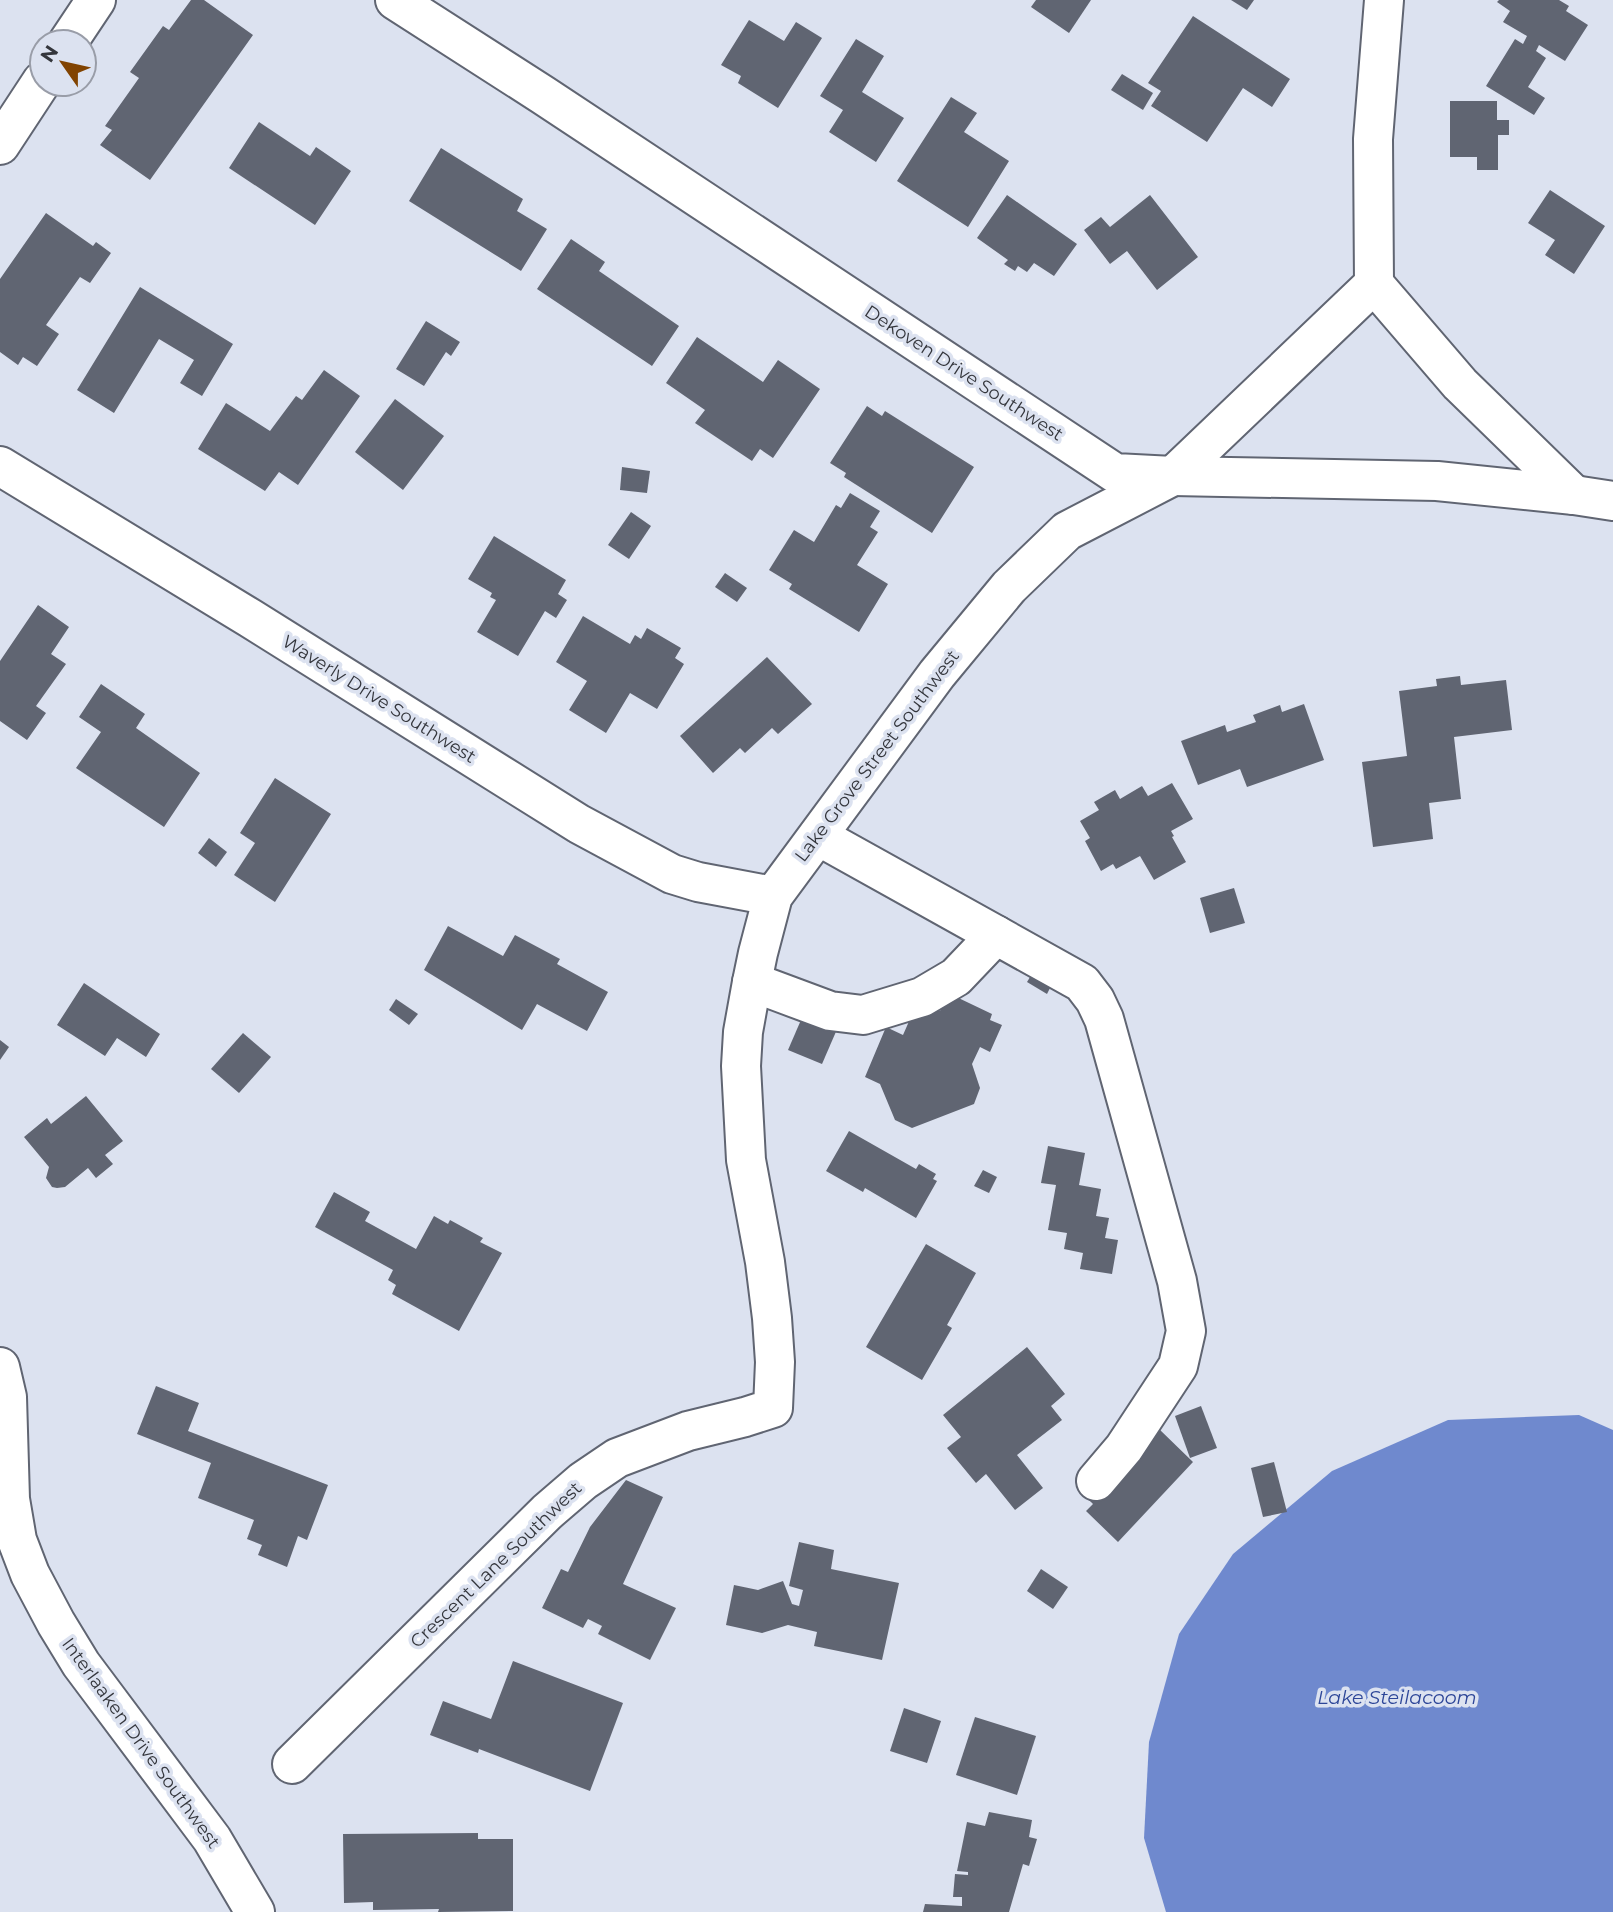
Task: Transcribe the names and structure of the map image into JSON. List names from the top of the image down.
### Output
{
  "streets": {
    "street": [
      "Dekoven Drive Southwest",
      "Waverly Drive Southwest",
      "Lake Grove Street Southwest",
      "Crescent Lane Southwest",
      "Interlaaken Drive Southwest"
    ]
  },
  "crossings": [
    ["Dekoven Drive Southwest", "Lake Grove Street Southwest"],
    ["Waverly Drive Southwest", "Lake Grove Street Southwest"],
    ["Lake Grove Street Southwest", "Crescent Lane Southwest"]
  ],
  "water": ["Lake Steilacoom"],
  "north": "top left"
}
